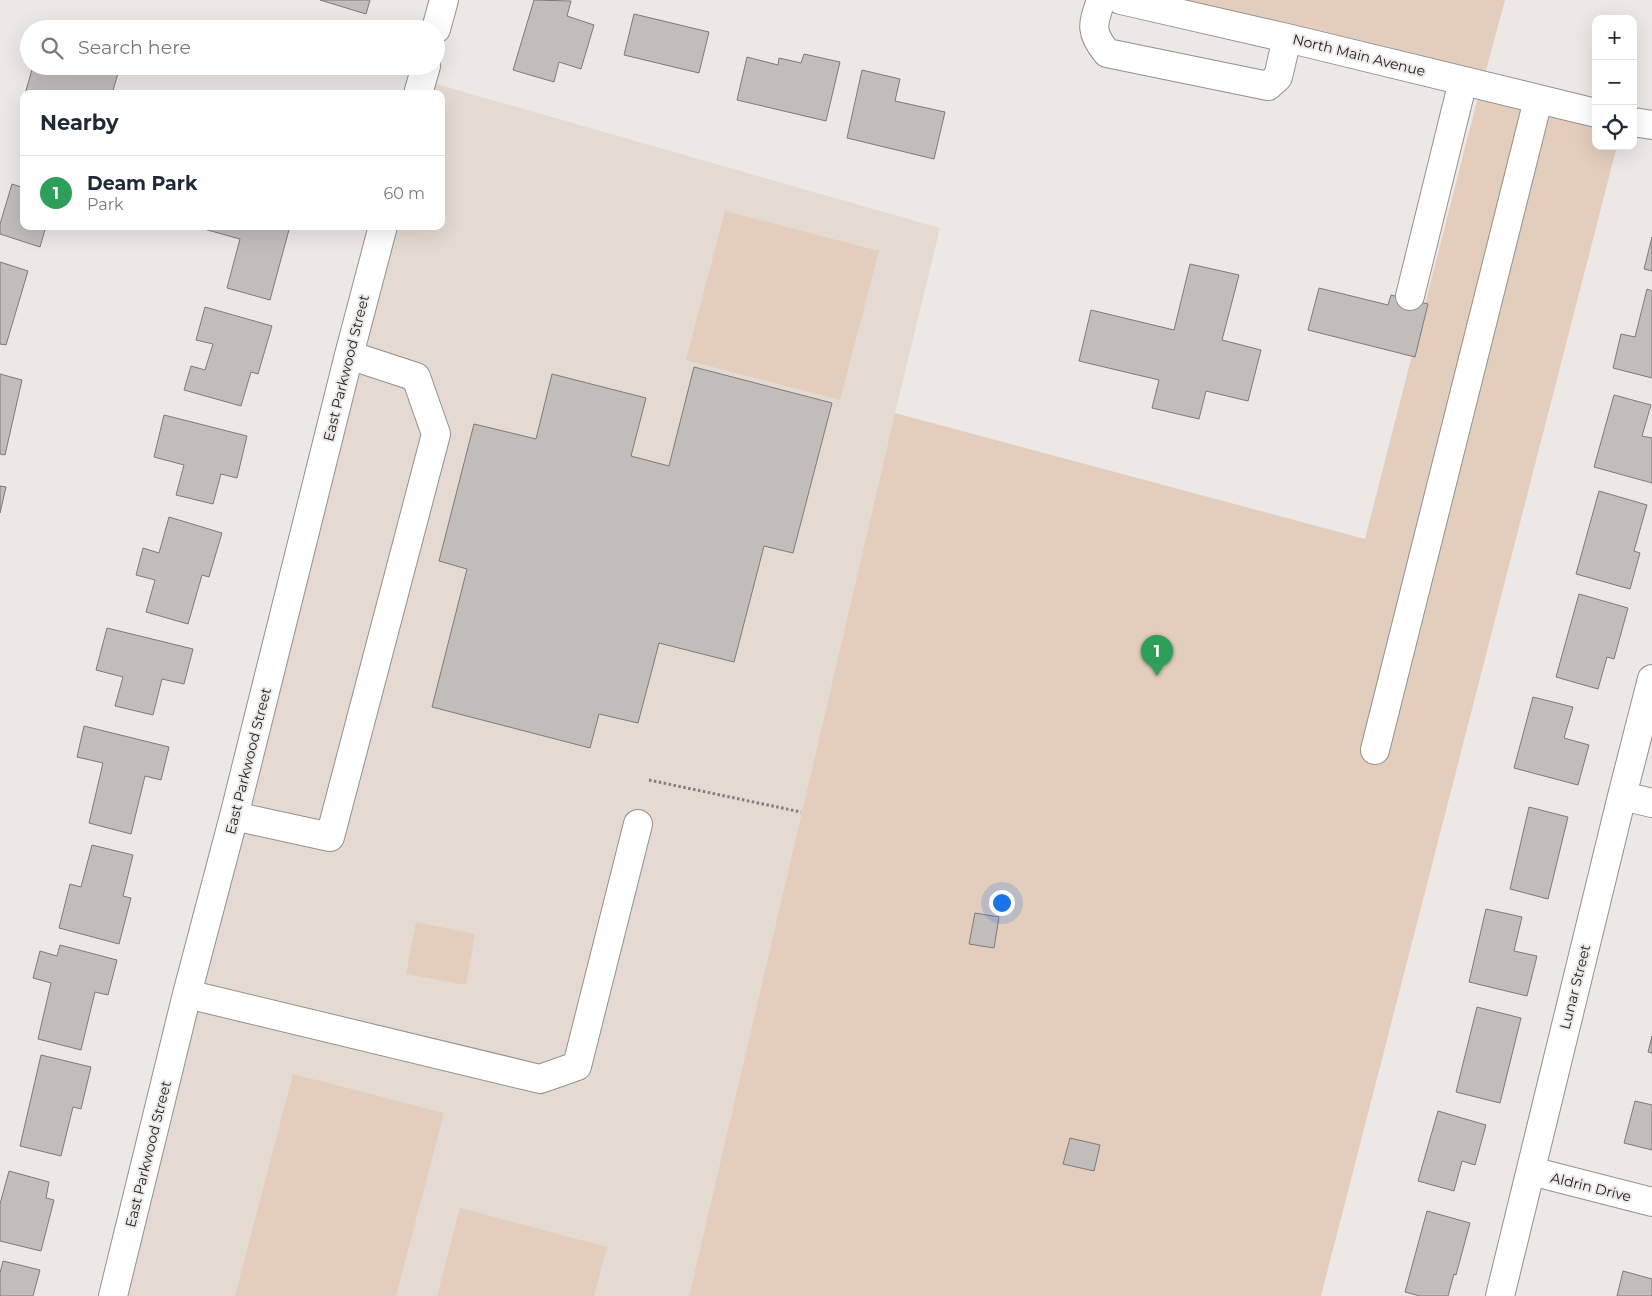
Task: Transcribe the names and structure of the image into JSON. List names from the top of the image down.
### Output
{
  "streets": {
    "street": [
      "North Main Avenue",
      "East Parkwood Street",
      "Lunar Street",
      "Aldrin Drive"
    ]
  },
  "crossings": [
    ["Lunar Street", "Aldrin Drive"]
  ],
  "page": {
    "map_buttons": ["+", "−"],
    "search": "Search here",
    "heading": "Nearby",
    "list": [
      {
        "mark": "1",
        "name": "Deam Park",
        "note": "Park",
        "value": "60 m"
      }
    ],
    "pins": "1"
  }
}
